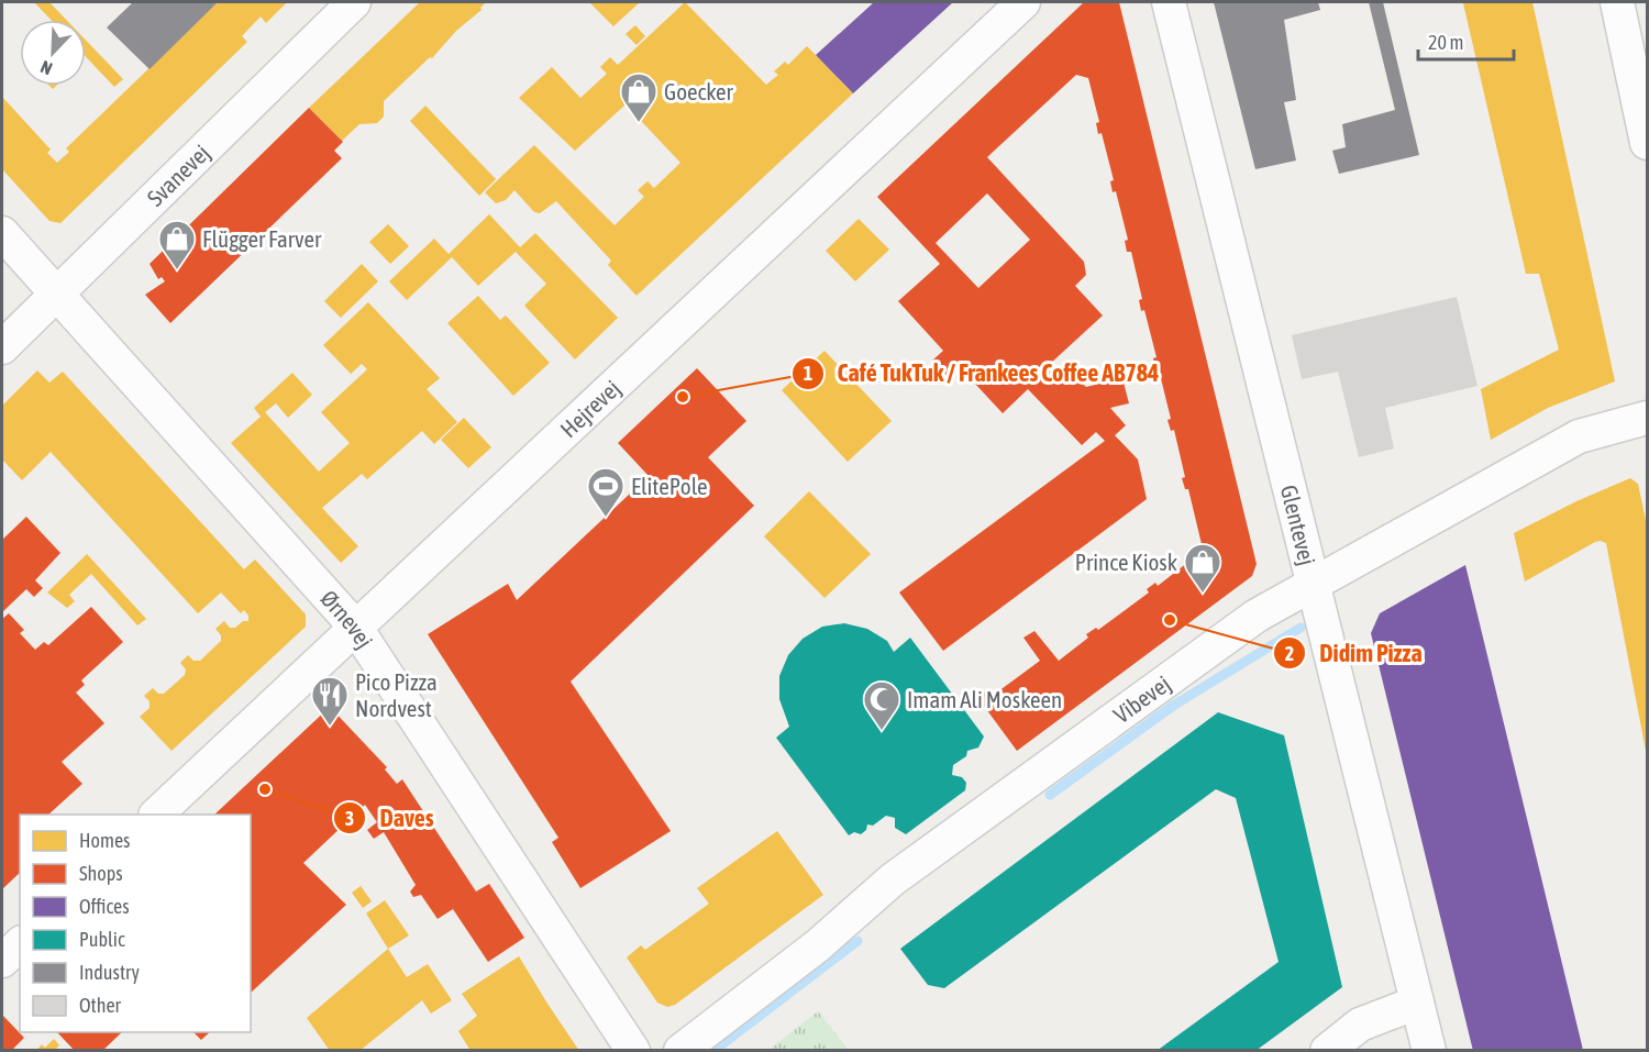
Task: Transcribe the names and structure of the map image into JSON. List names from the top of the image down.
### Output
{
  "streets": {
    "street": [
      "Svanevej",
      "Hejrevej",
      "Glentevej",
      "Ørnevej",
      "Vibevej"
    ]
  },
  "crossings": [
    ["Svanevej", "Ørnevej"],
    ["Hejrevej", "Ørnevej"],
    ["Glentevej", "Vibevej"]
  ],
  "places": {
    "shop": ["Goecker", "Flügger Farver", "Prince Kiosk"],
    "other": ["Café TukTuk / Frankees Coffee AB784", "Didim Pizza", "Daves"],
    "sports": ["ElitePole"],
    "restaurant": ["Pico Pizza Nordvest"],
    "mosque": ["Imam Ali Moskeen"]
  },
  "legend": [
    "Homes",
    "Shops",
    "Offices",
    "Public",
    "Industry",
    "Other"
  ],
  "scale_bar": "20 m",
  "north": "bottom left"
}
